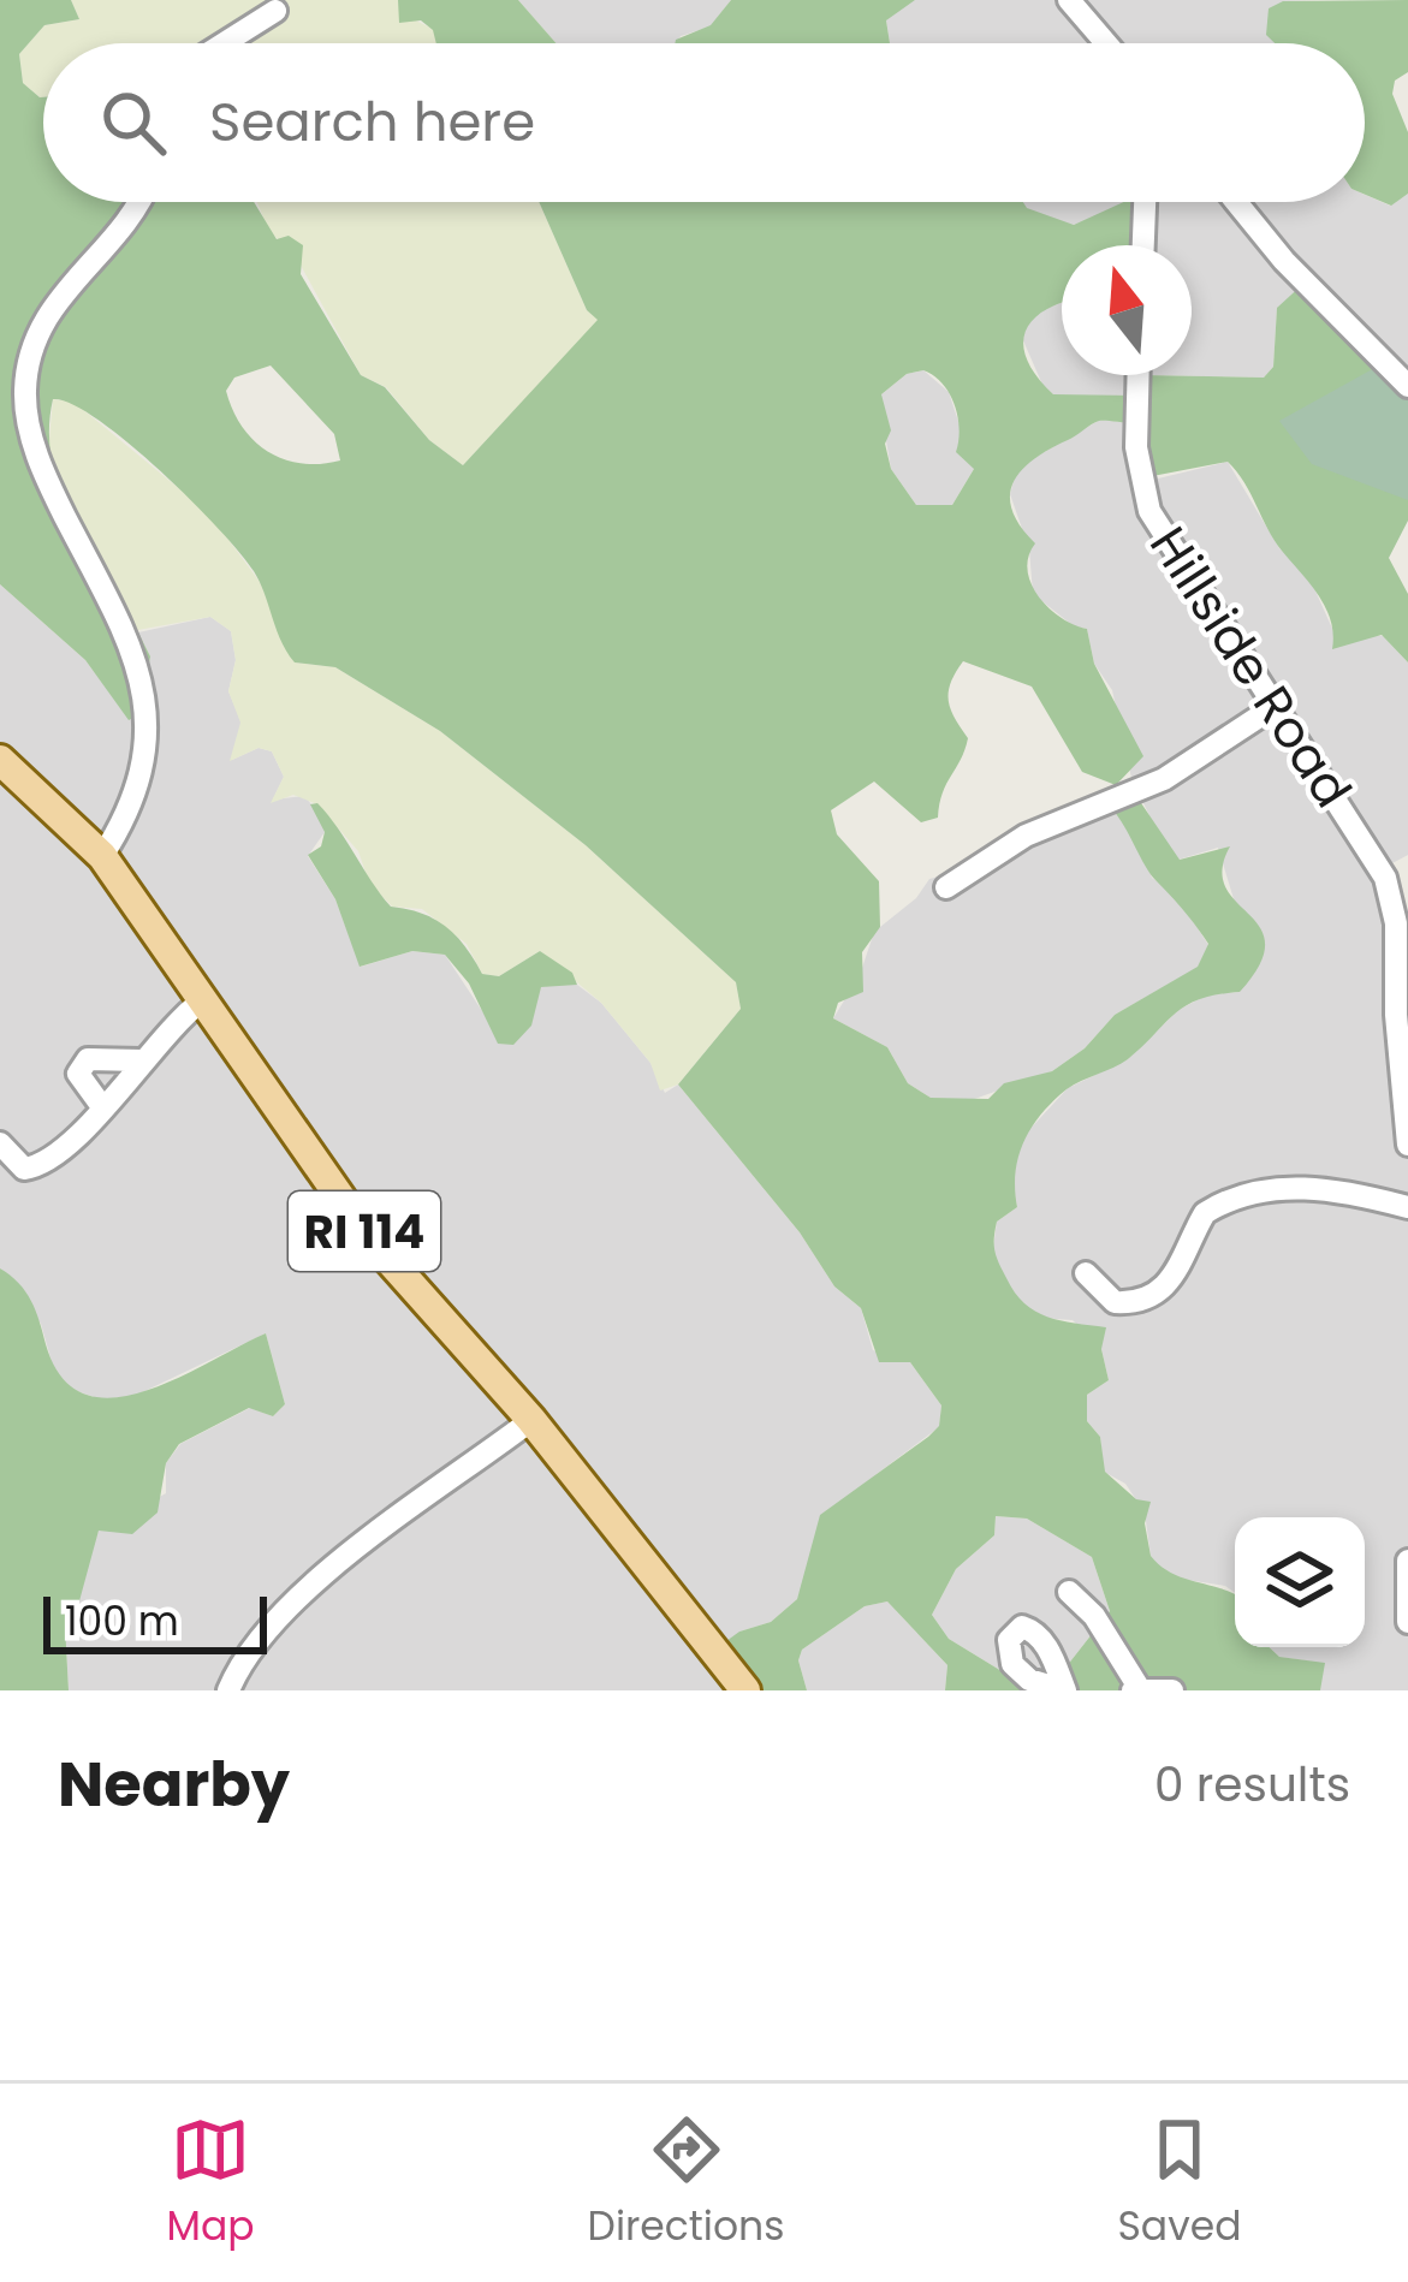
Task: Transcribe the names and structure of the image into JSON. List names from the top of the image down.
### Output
{
  "streets": {
    "main road": ["RI 114"],
    "street": ["Hillside Road"]
  },
  "scale_bar": "100 m",
  "north": "top",
  "page": {
    "search": "Search here",
    "scale": "100 m",
    "heading": ["Nearby", "0 results"],
    "nav": ["Map", "Directions", "Saved"]
  }
}
